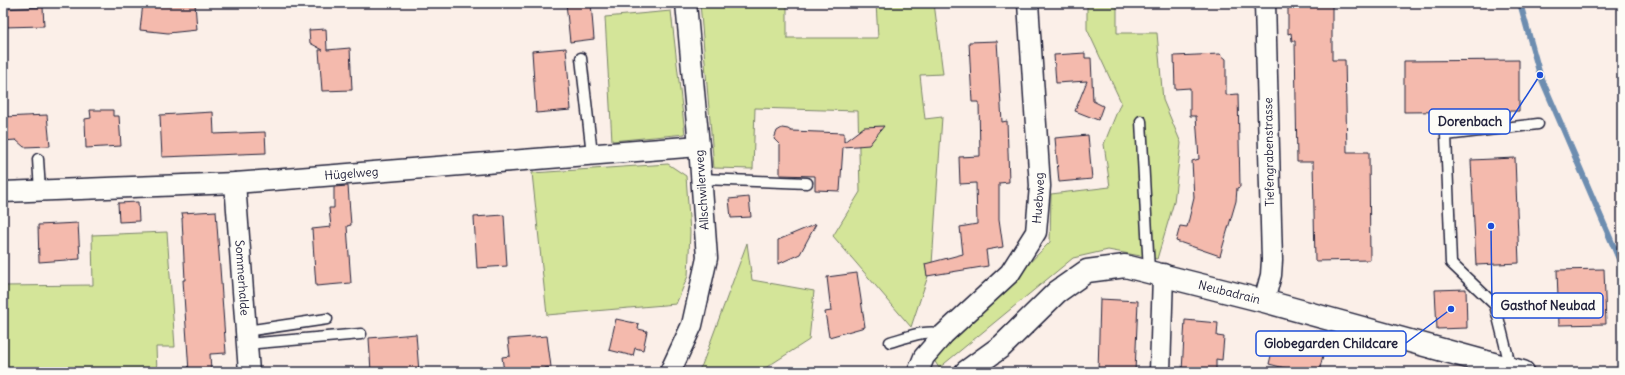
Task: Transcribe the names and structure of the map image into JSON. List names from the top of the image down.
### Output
{
  "streets": {
    "street": [
      "Tiefengrabenstrasse",
      "Hügelweg",
      "Allschwilerweg",
      "Huebweg",
      "Sommerhalde",
      "Neubadrain"
    ]
  },
  "crossings": [
    ["Tiefengrabenstrasse", "Neubadrain"],
    ["Hügelweg", "Allschwilerweg"],
    ["Hügelweg", "Sommerhalde"]
  ],
  "places": ["Dorenbach", "Gasthof Neubad", "Globegarden Childcare"]
}
